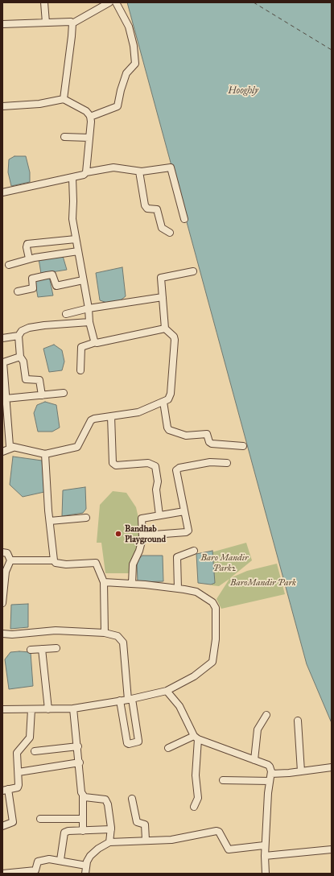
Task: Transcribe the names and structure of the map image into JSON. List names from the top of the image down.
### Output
{
  "water": ["Hooghly"],
  "parks": ["Baro Mandir Park2", "BaroMandir Park"],
  "places": ["Bandhab Playground"]
}
